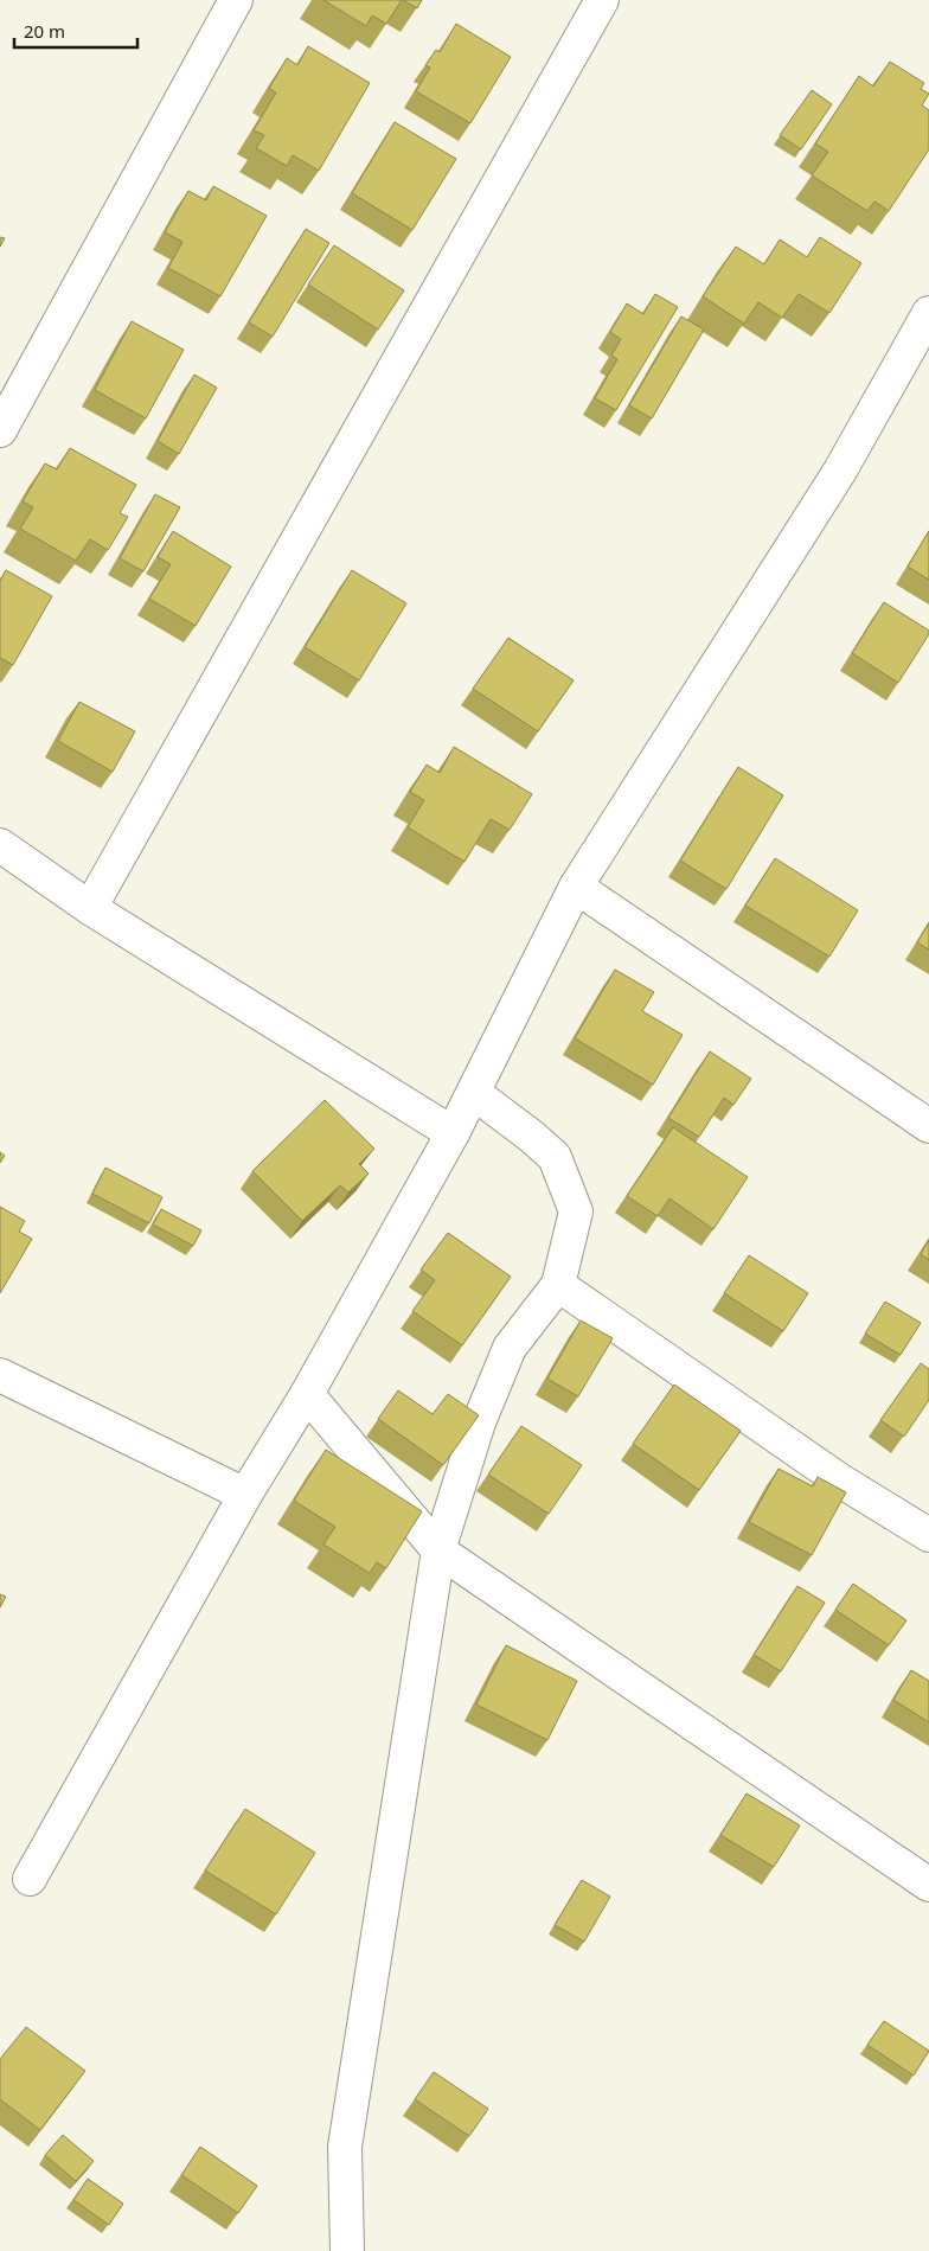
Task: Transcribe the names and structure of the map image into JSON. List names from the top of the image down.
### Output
{
  "scale_bar": "20 m"
}
